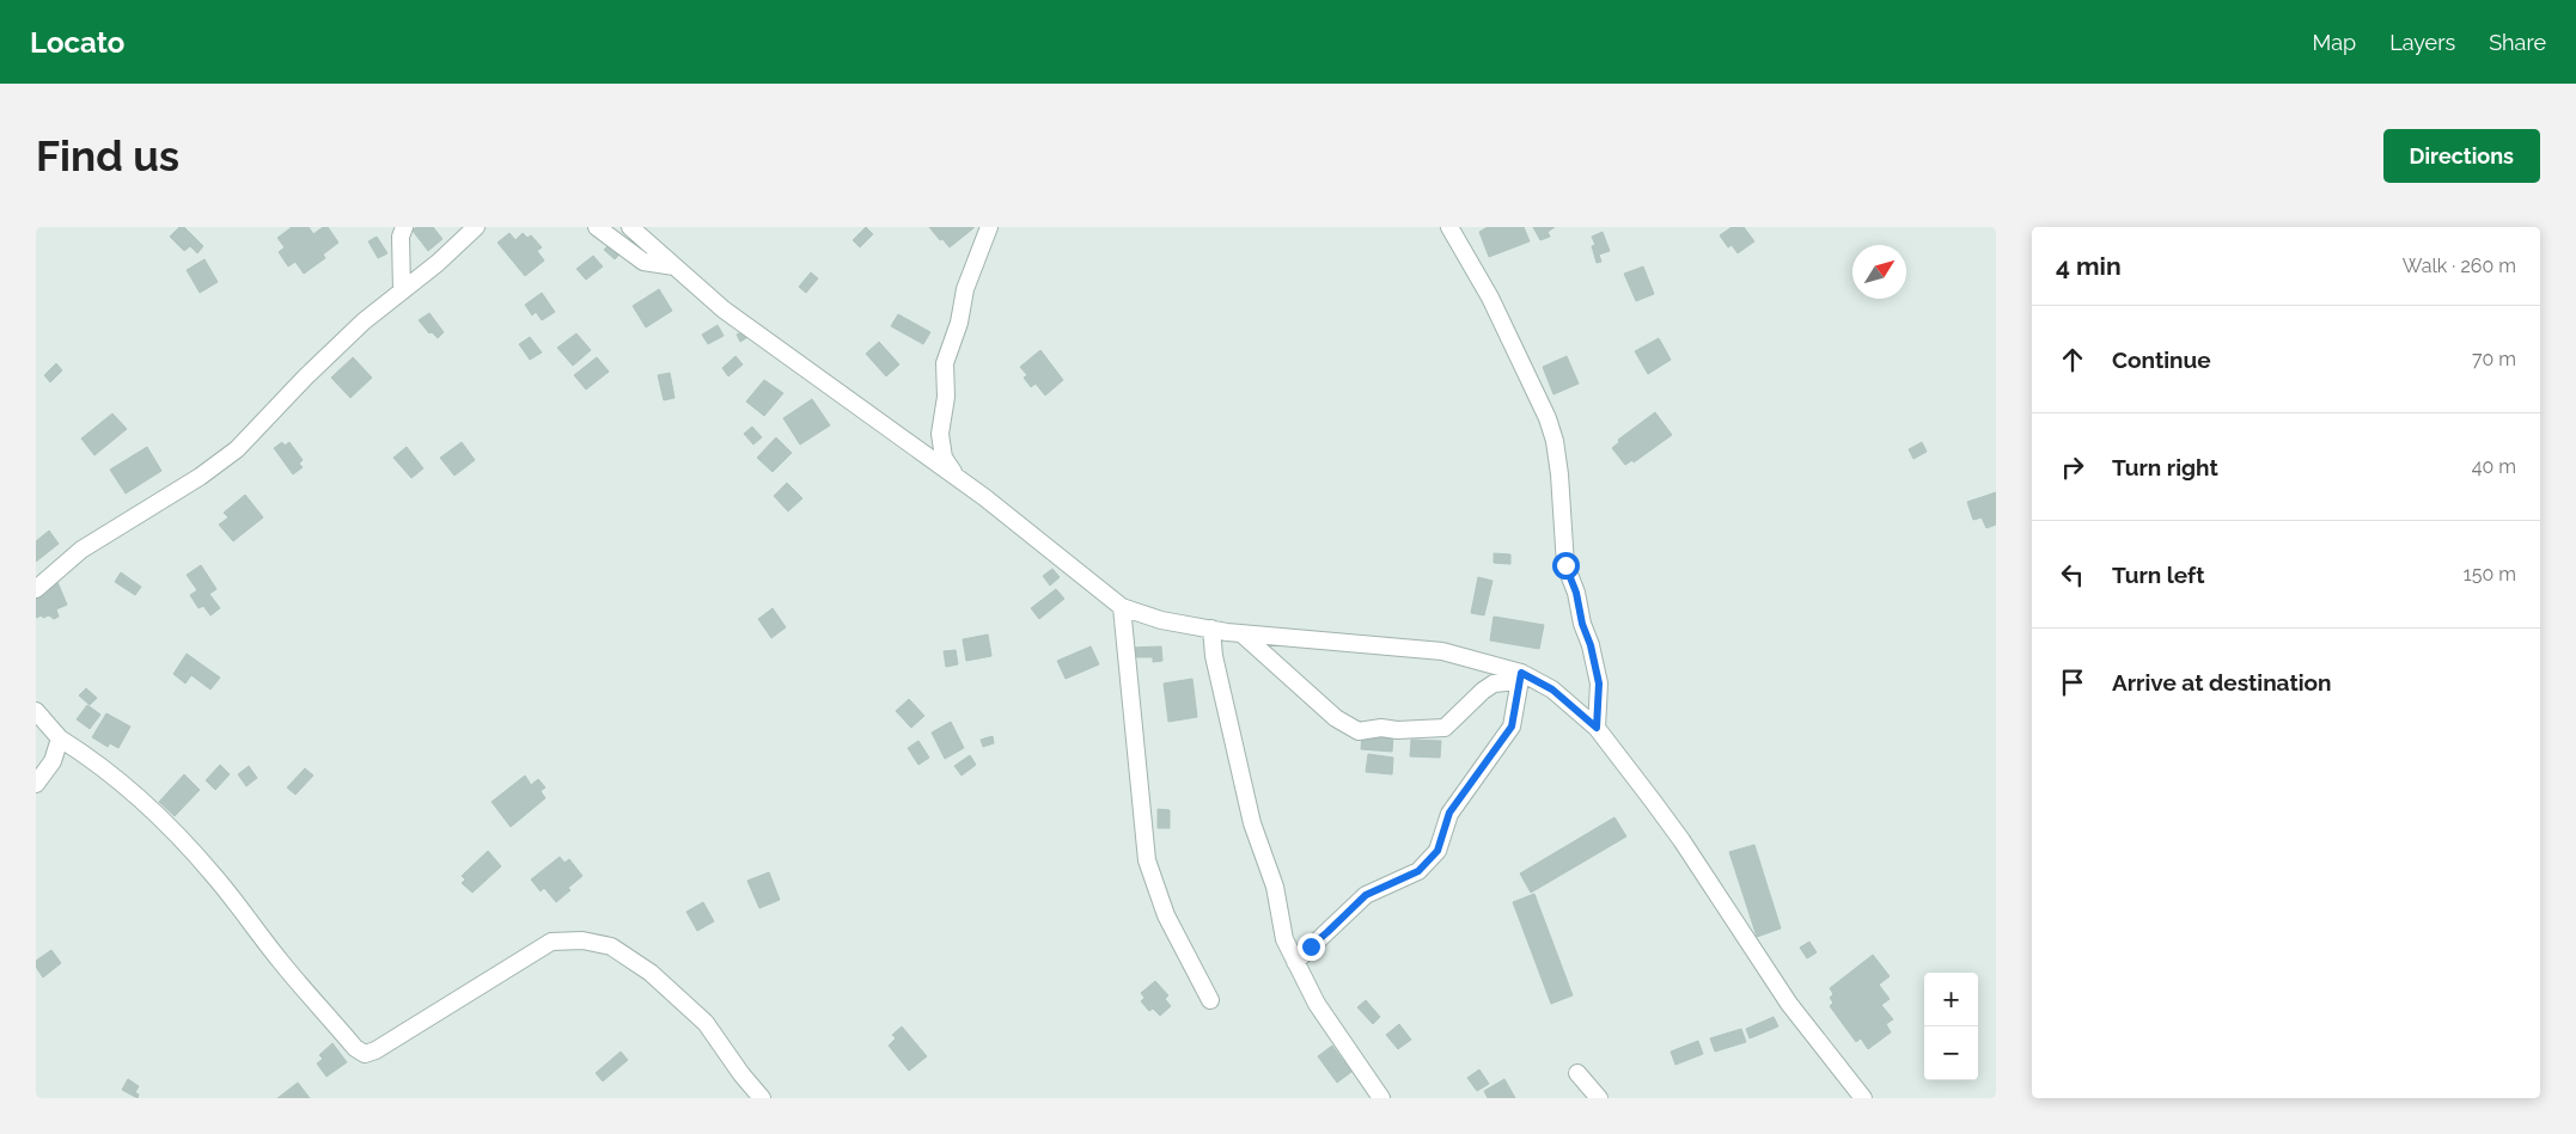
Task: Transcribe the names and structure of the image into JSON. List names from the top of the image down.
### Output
{
  "north": "top right",
  "page": {
    "header": "Locato",
    "nav": ["Map", "Layers", "Share"],
    "buttons": "Directions",
    "title": "Find us",
    "heading": ["4 min", "Walk · 260 m"],
    "list": [
      ["Continue", "70 m"],
      ["Turn right", "40 m"],
      ["Turn left", "150 m"],
      "Arrive at destination"
    ],
    "map_buttons": ["+", "−"]
  }
}
